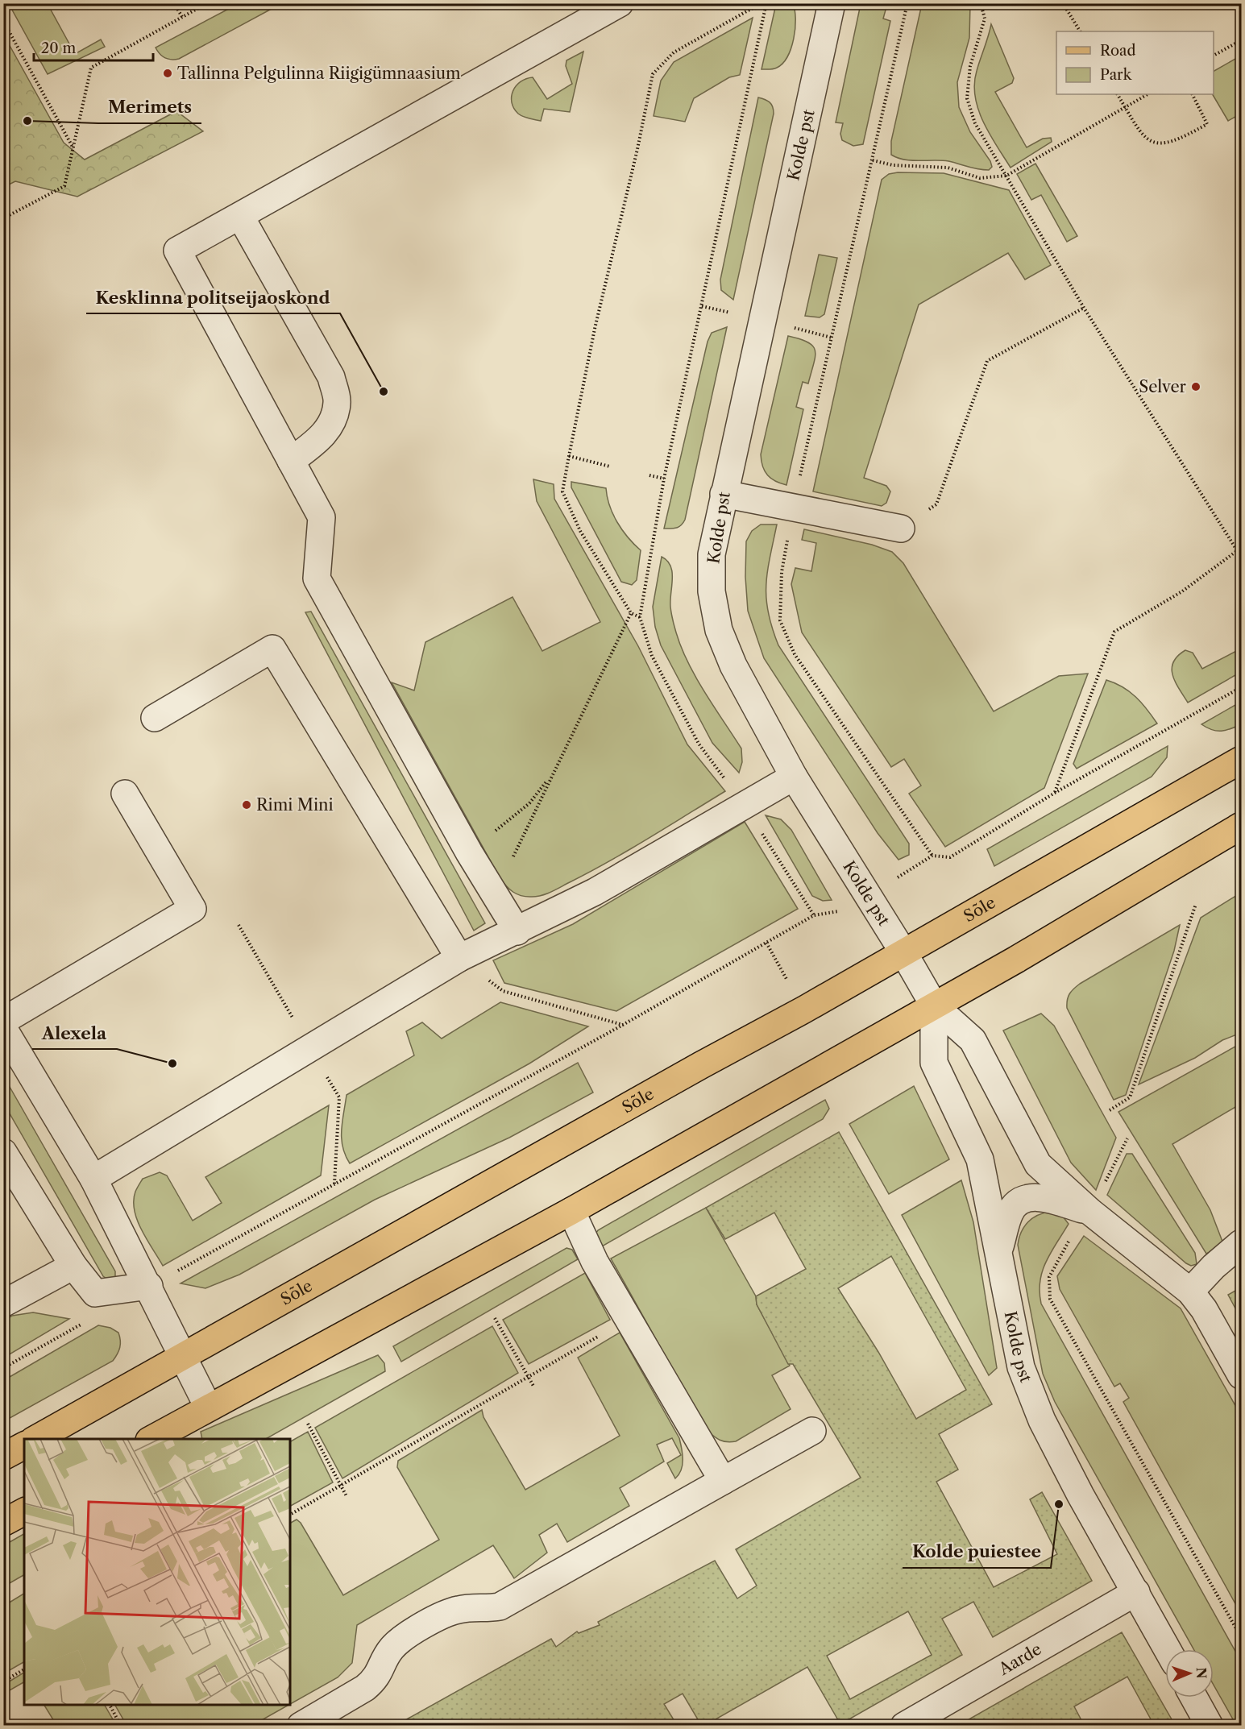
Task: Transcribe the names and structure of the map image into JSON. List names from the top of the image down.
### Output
{
  "streets": {
    "main road": ["Sõle"],
    "street": ["Kolde pst", "Aarde"]
  },
  "crossings": [
    ["Kolde pst", "Sõle"],
    ["Kolde pst", "Aarde"]
  ],
  "places": [
    "Tallinna Pelgulinna Riigigümnaasium",
    "Merimets",
    "Selver",
    "Kesklinna politseijaoskond",
    "Rimi Mini",
    "Alexela",
    "Kolde puiestee"
  ],
  "legend": ["Road", "Park"],
  "scale_bar": "20 m",
  "north": "right"
}
